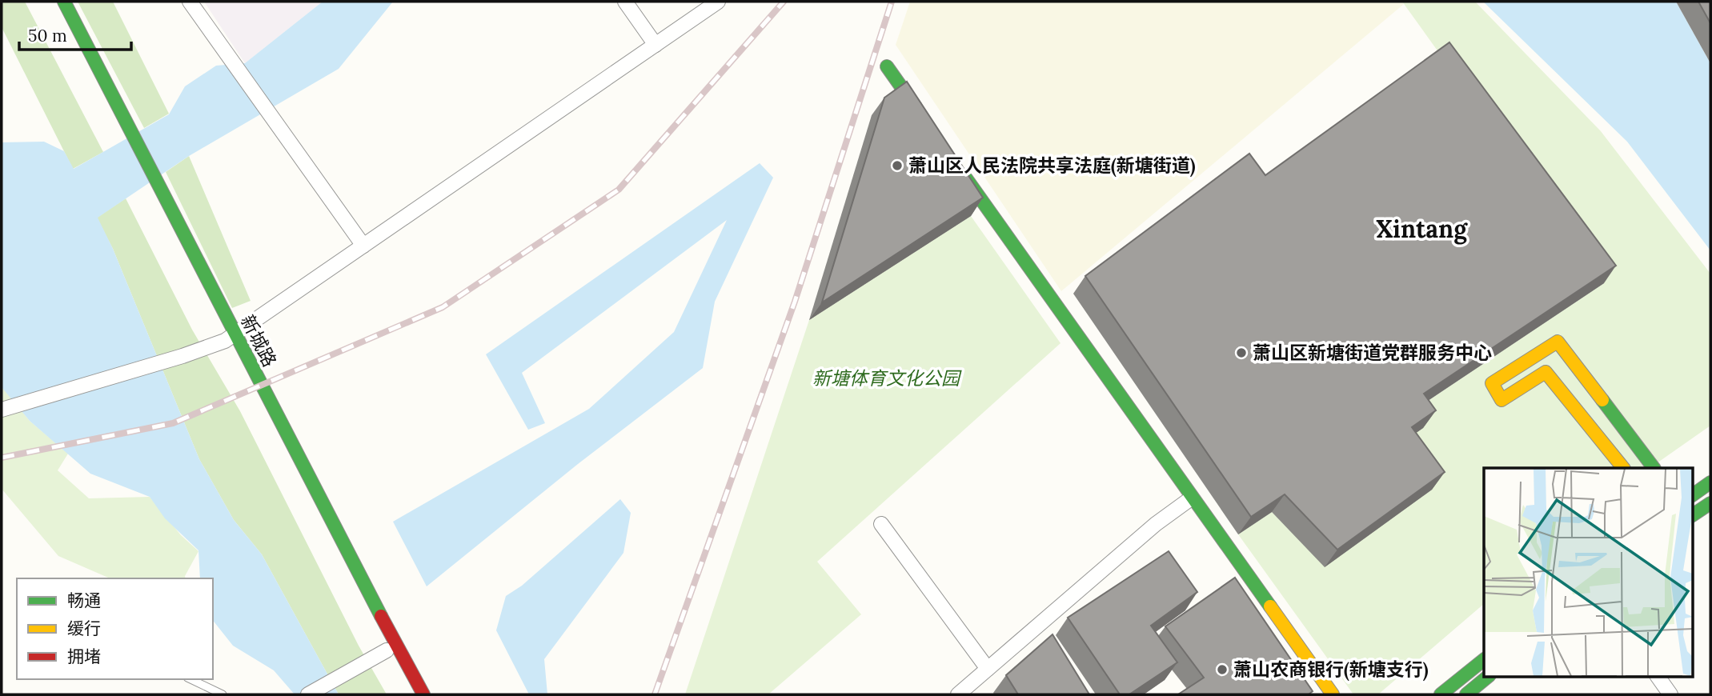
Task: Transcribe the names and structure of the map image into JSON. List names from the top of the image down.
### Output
{
  "streets": {
    "main road": ["新城路"]
  },
  "districts": ["Xintang"],
  "parks": ["新塘体育文化公园"],
  "places": ["萧山区人民法院共享法庭(新塘街道)", "萧山区新塘街道党群服务中心", "萧山农商银行(新塘支行)"],
  "legend": ["畅通", "缓行", "拥堵"],
  "scale_bar": "50 m"
}
